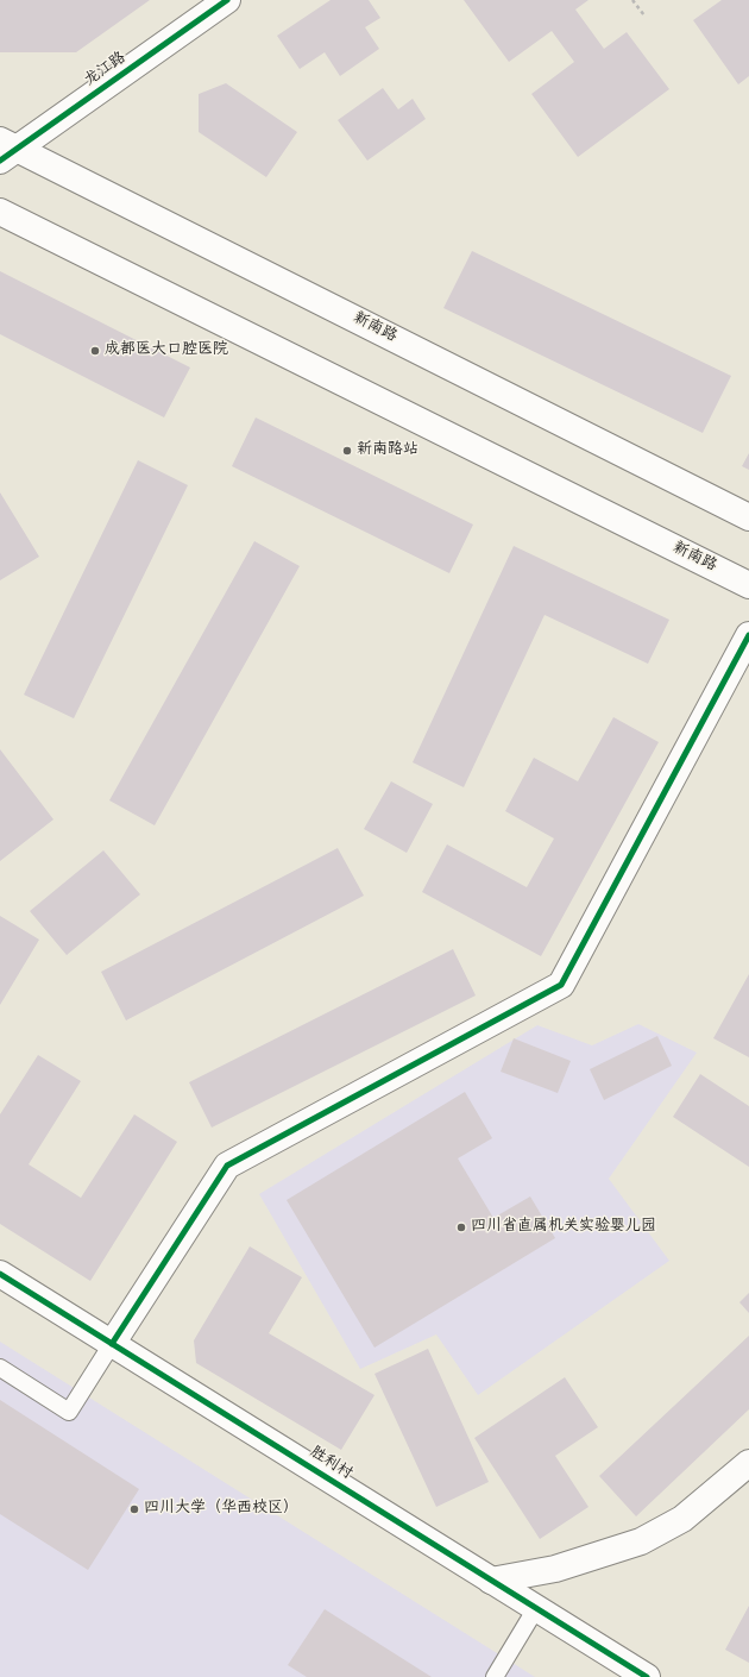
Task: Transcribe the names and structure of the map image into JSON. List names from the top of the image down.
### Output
{
  "streets": {
    "street": ["龙江路", "新南路", "胜利村"]
  },
  "crossings": [
    ["龙江路", "新南路"]
  ],
  "places": [
    "成都医大口腔医院",
    "新南路站",
    "四川省直属机关实验婴儿园",
    "四川大学（华西校区）"
  ]
}
